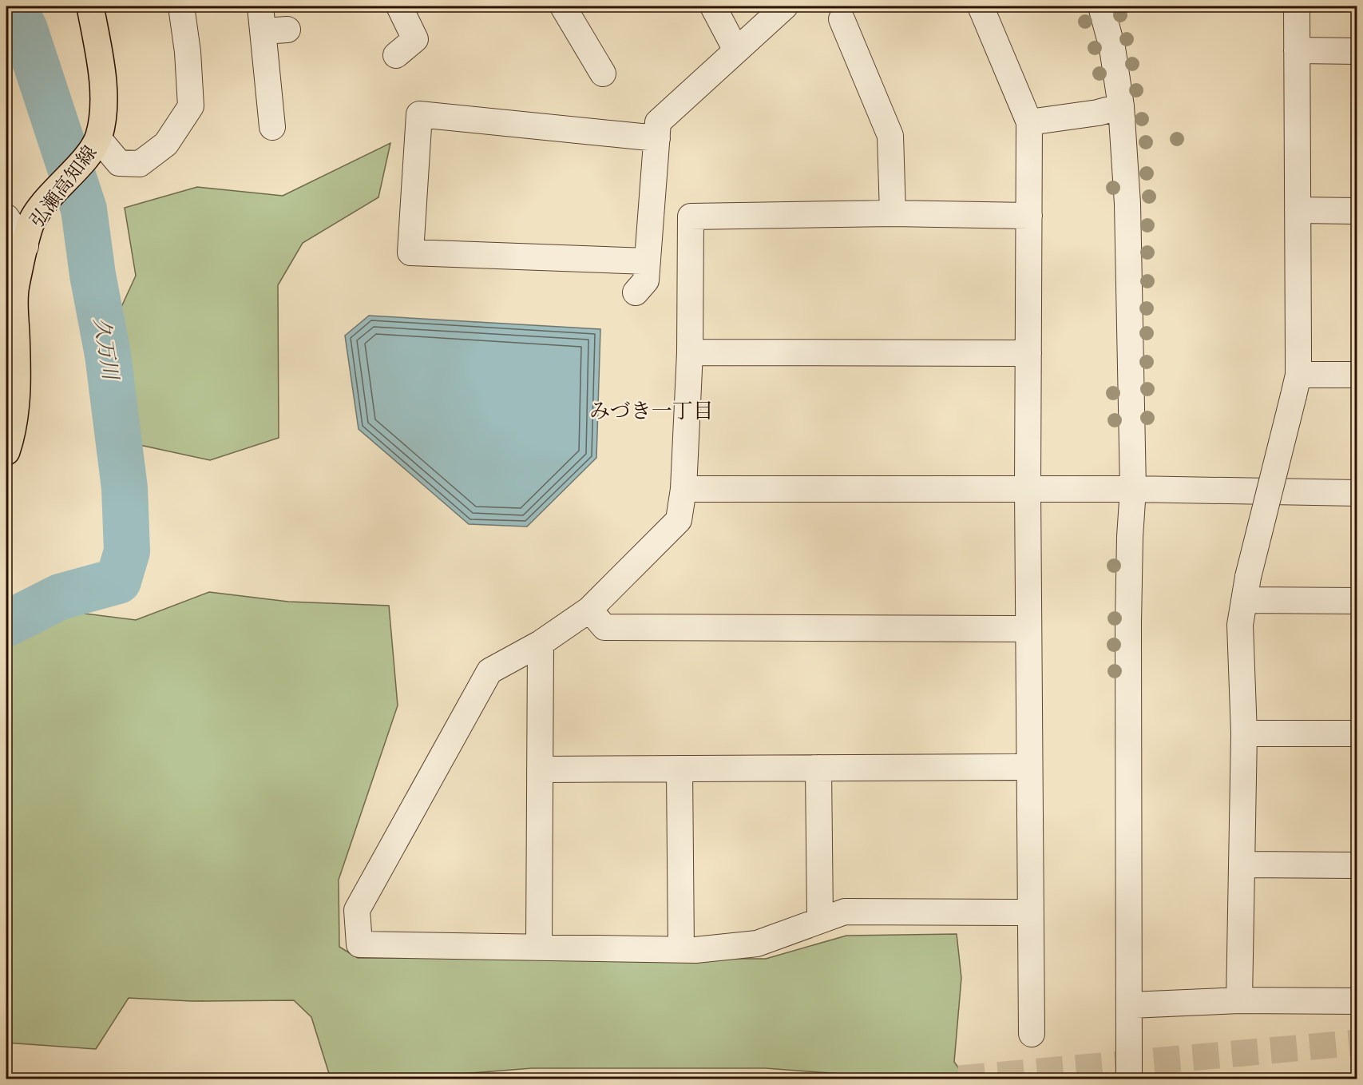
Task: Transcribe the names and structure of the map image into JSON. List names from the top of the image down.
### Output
{
  "streets": {
    "main road": ["弘瀬高知線"]
  },
  "districts": ["みづき一丁目"],
  "water": ["久万川"]
}
